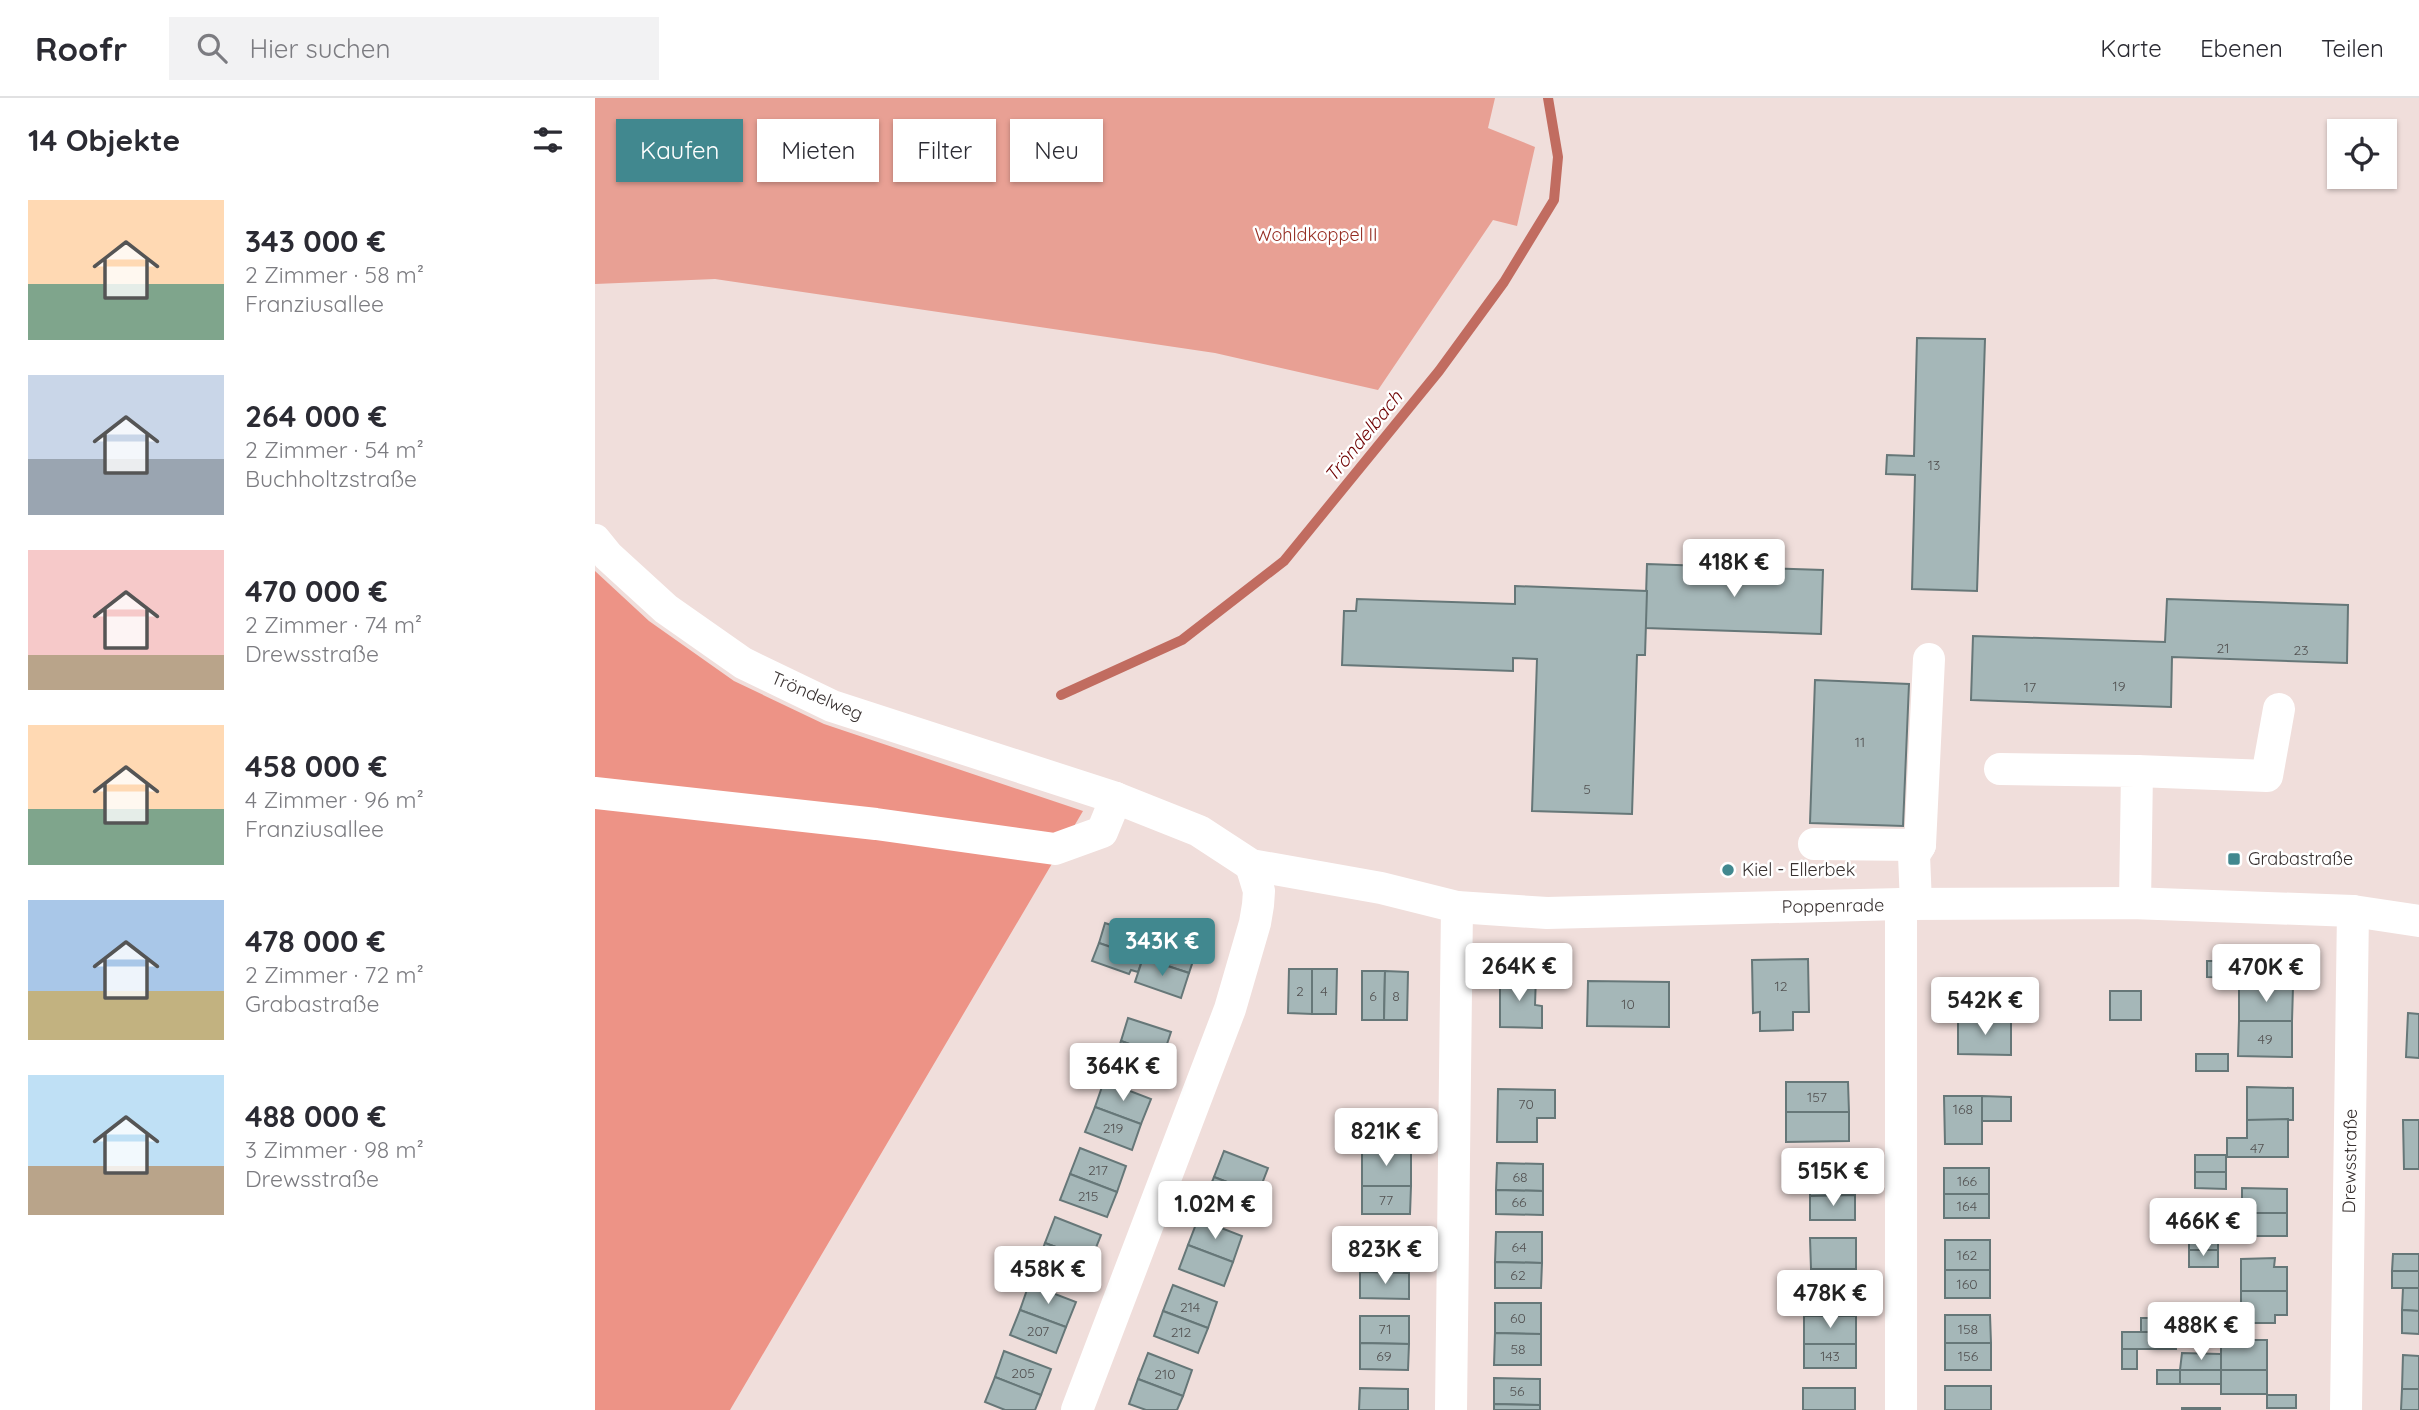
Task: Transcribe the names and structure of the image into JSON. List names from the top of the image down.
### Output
{
  "streets": {
    "street": ["Tröndelweg", "Poppenrade", "Drewsstraße"]
  },
  "crossings": [
    ["Tröndelweg", "Poppenrade"],
    ["Poppenrade", "Drewsstraße"]
  ],
  "water": ["Tröndelbach"],
  "parks": ["Wohldkoppel II"],
  "places": {
    "transit": ["Grabastraße"],
    "other": ["Kiel - Ellerbek"]
  },
  "house_numbers": [
    "13",
    "21",
    "23",
    "19",
    "17",
    "11",
    "5",
    "12",
    "2",
    "4",
    "6",
    "8",
    "10",
    "49",
    "157",
    "70",
    "168",
    "219",
    "47",
    "217",
    "68",
    "166",
    "215",
    "77",
    "66",
    "164",
    "64",
    "162",
    "62",
    "160",
    "214",
    "60",
    "71",
    "158",
    "207",
    "212",
    "58",
    "69",
    "143",
    "156",
    "205",
    "210",
    "56"
  ],
  "page": {
    "header": "Roofr",
    "search": "Hier suchen",
    "nav": ["Karte", "Ebenen", "Teilen"],
    "heading": "14 Objekte",
    "chip": [
      "Kaufen",
      "Mieten",
      "Filter",
      "Neu"
    ],
    "list": [
      {
        "name": "343 000 €",
        "note": "2 Zimmer · 58 m² · Franziusallee"
      },
      {
        "name": "264 000 €",
        "note": "2 Zimmer · 54 m² · Buchholtzstraße"
      },
      {
        "name": "470 000 €",
        "note": "2 Zimmer · 74 m² · Drewsstraße"
      },
      {
        "name": "458 000 €",
        "note": "4 Zimmer · 96 m² · Franziusallee"
      },
      {
        "name": "478 000 €",
        "note": "2 Zimmer · 72 m² · Grabastraße"
      },
      {
        "name": "488 000 €",
        "note": "3 Zimmer · 98 m² · Drewsstraße"
      }
    ],
    "price": [
      "418K €",
      "343K €",
      "264K €",
      "470K €",
      "542K €",
      "364K €",
      "821K €",
      "515K €",
      "1.02M €",
      "466K €",
      "823K €",
      "458K €",
      "478K €",
      "488K €"
    ]
  }
}
